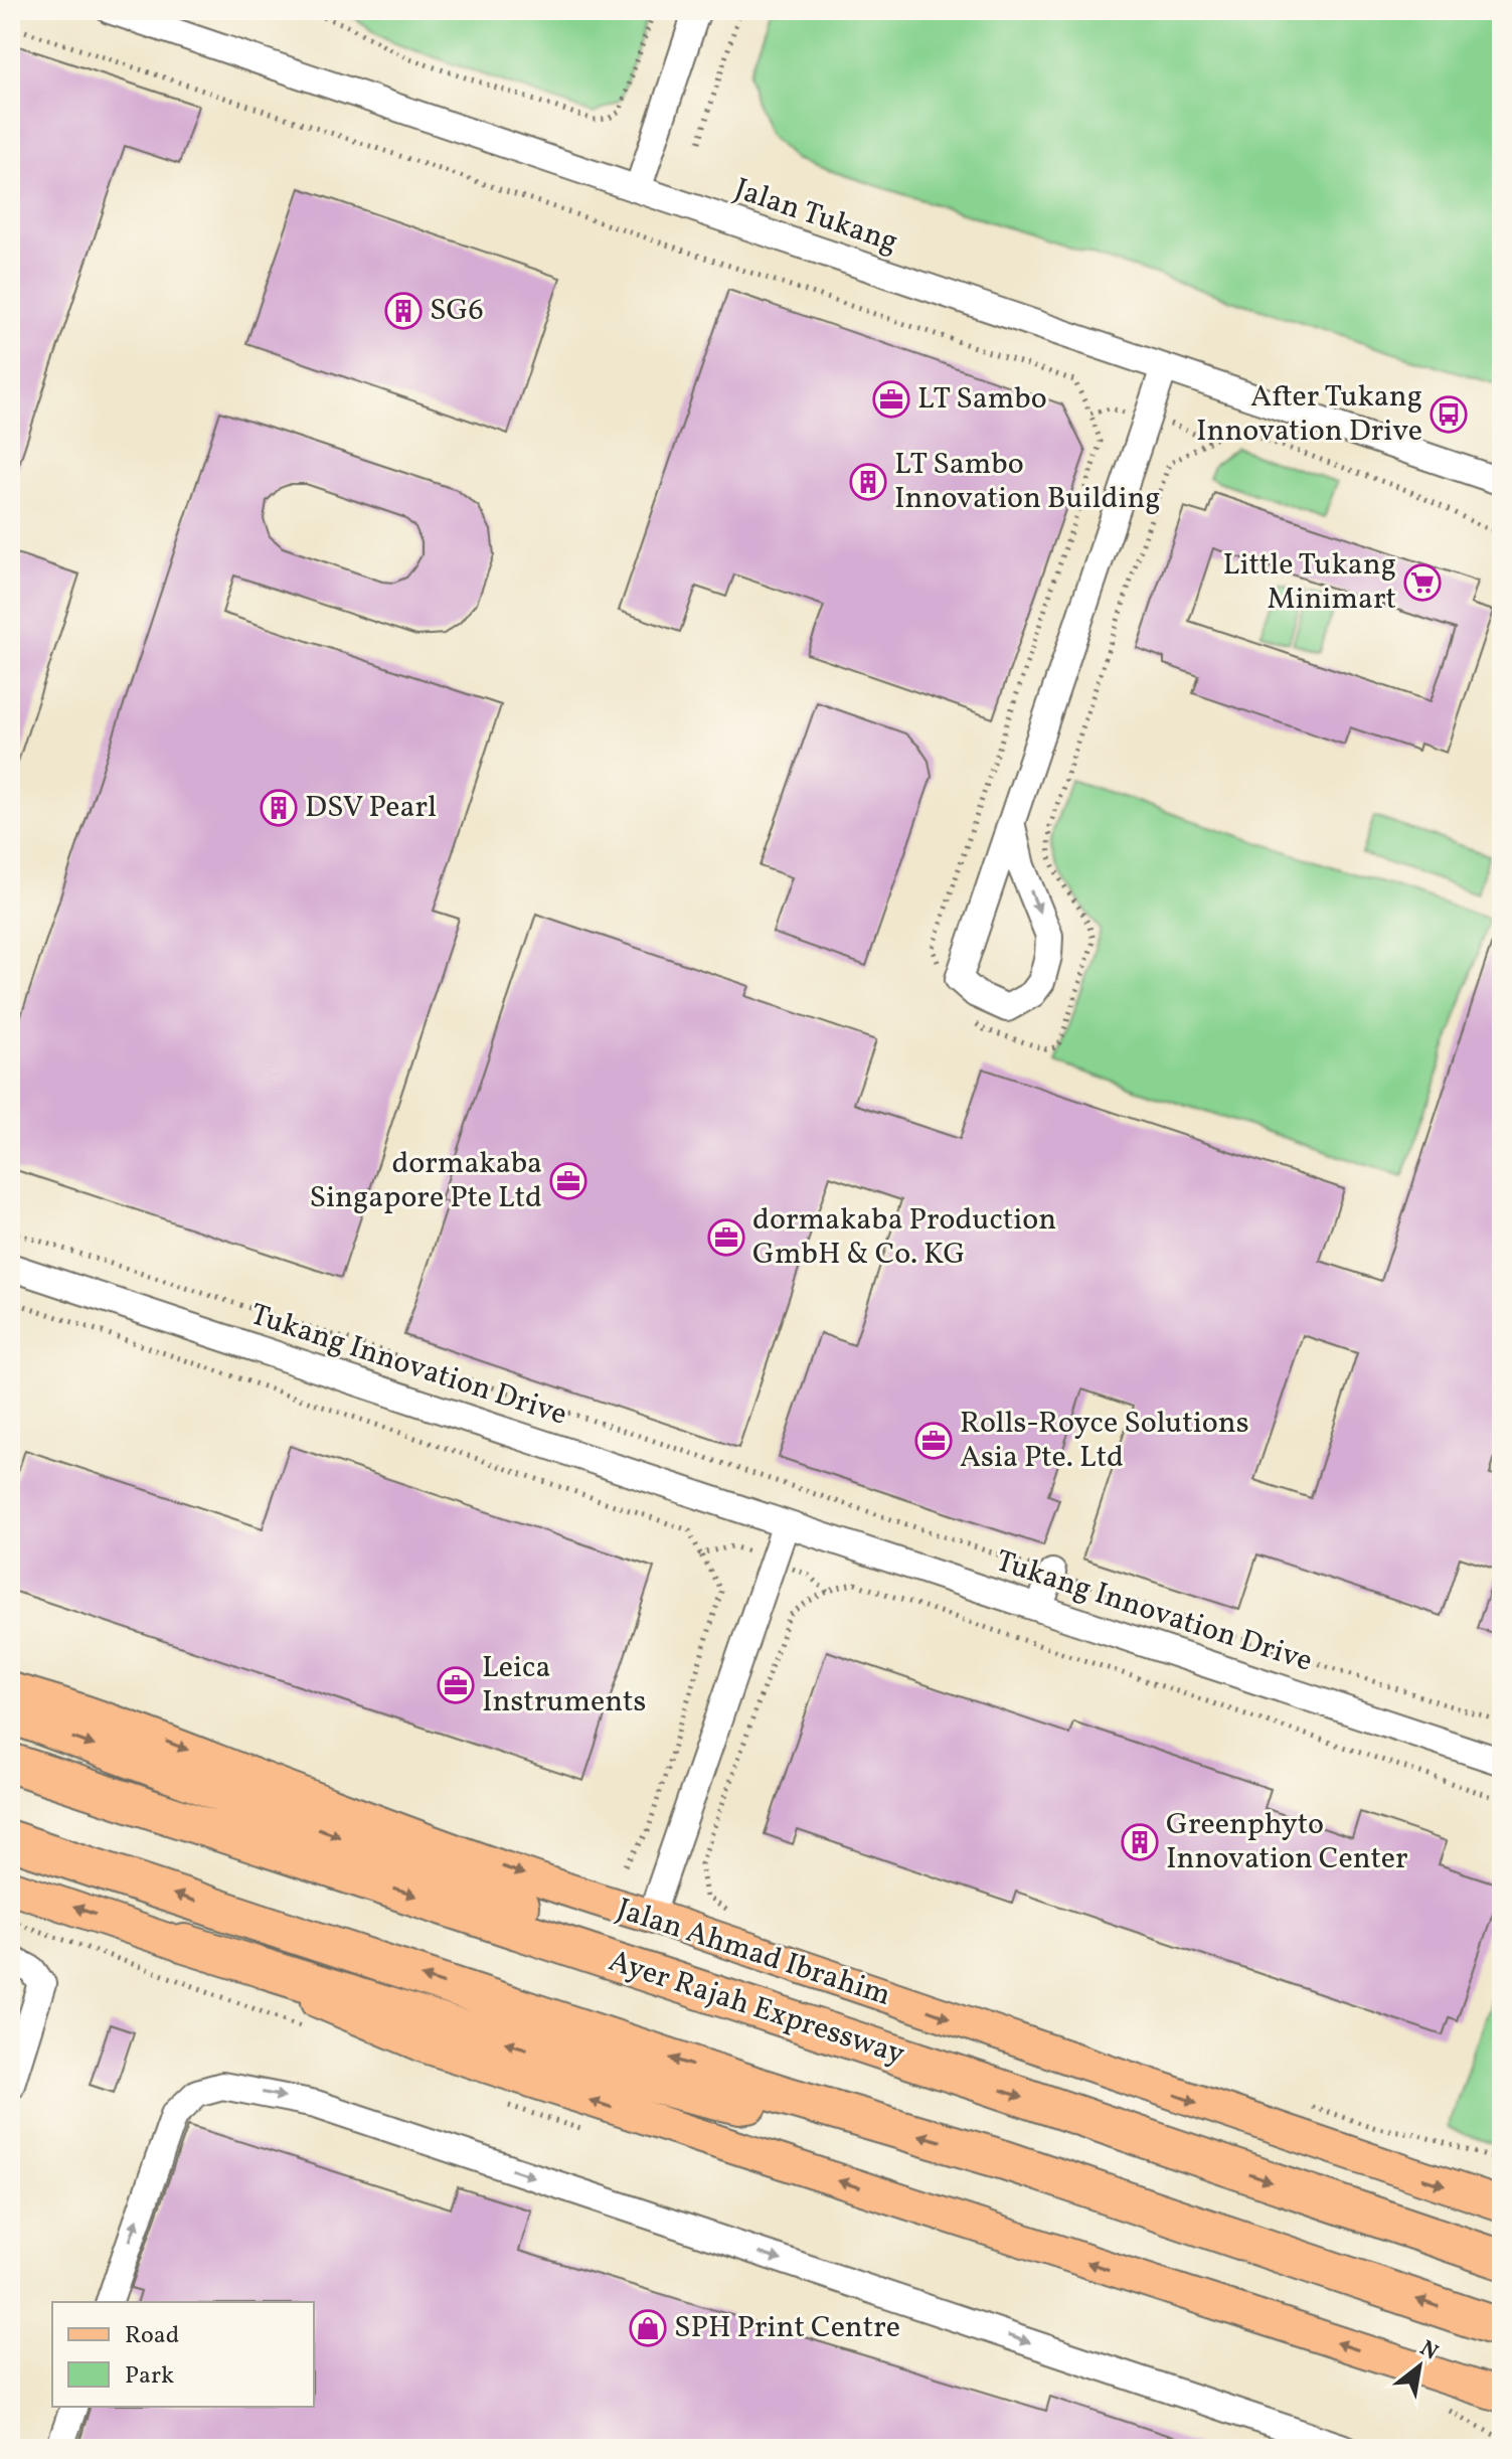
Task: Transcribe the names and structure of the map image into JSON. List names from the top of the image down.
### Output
{
  "streets": {
    "highway": ["Ayer Rajah Expressway"],
    "main road": ["Jalan Ahmad Ibrahim"],
    "street": ["Jalan Tukang", "Tukang Innovation Drive"]
  },
  "places": {
    "building": [
      "SG6",
      "LT Sambo Innovation Building",
      "DSV Pearl",
      "Greenphyto Innovation Center"
    ],
    "office": [
      "LT Sambo",
      "dormakaba Singapore Pte Ltd",
      "dormakaba Production GmbH & Co. KG",
      "Rolls-Royce Solutions Asia Pte. Ltd",
      "Leica Instruments"
    ],
    "bus stop": ["After Tukang Innovation Drive"],
    "supermarket": ["Little Tukang Minimart"],
    "shop": ["SPH Print Centre"]
  },
  "legend": ["Road", "Park"],
  "north": "top right"
}
